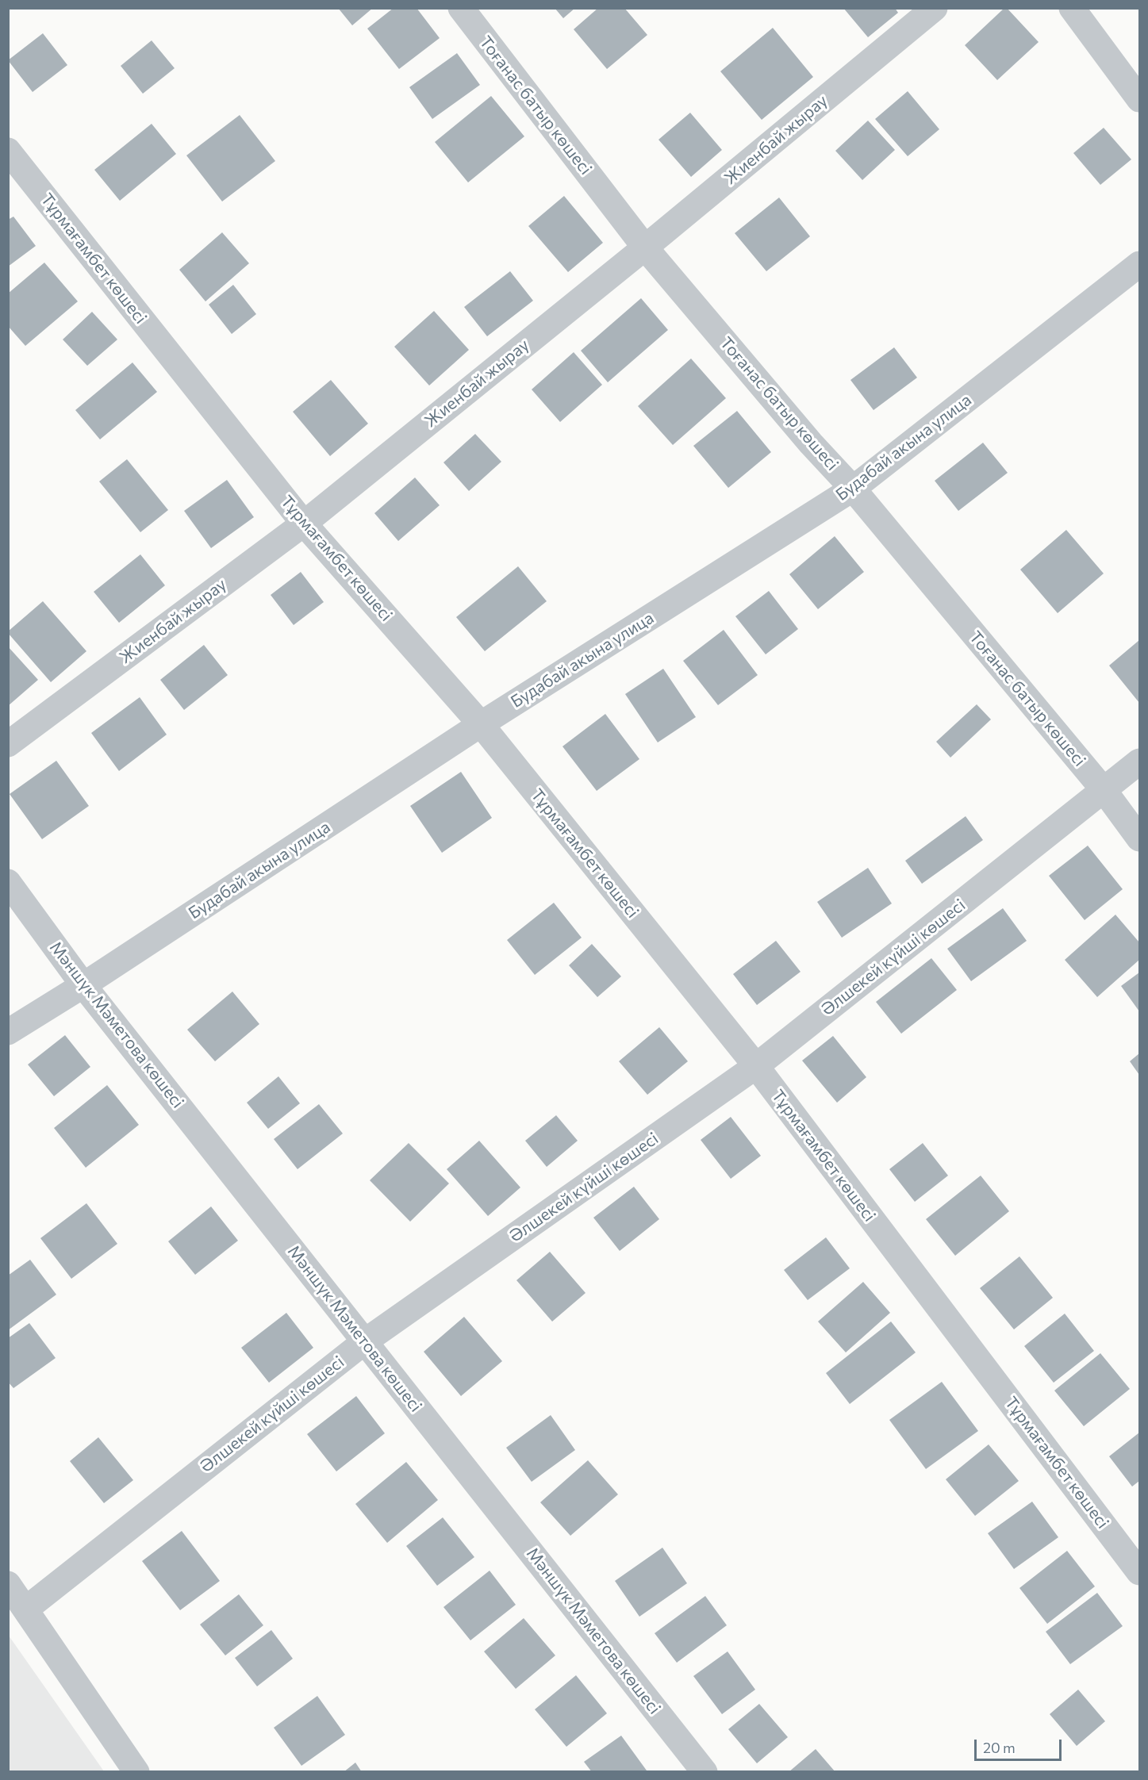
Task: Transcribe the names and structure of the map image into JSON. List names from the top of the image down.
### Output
{
  "streets": {
    "street": [
      "Тоғанас батыр көшесі",
      "Жиенбай жырау",
      "Тұрмағамбет көшесі",
      "Будабай акына улица",
      "Әлшекей күйші көшесі",
      "Мәншүк Мәметова көшесі"
    ]
  },
  "crossings": [
    ["Тоғанас батыр көшесі", "Жиенбай жырау"],
    ["Тоғанас батыр көшесі", "Будабай акына улица"],
    ["Тоғанас батыр көшесі", "Әлшекей күйші көшесі"],
    ["Жиенбай жырау", "Тұрмағамбет көшесі"],
    ["Тұрмағамбет көшесі", "Будабай акына улица"],
    ["Тұрмағамбет көшесі", "Әлшекей күйші көшесі"],
    ["Будабай акына улица", "Мәншүк Мәметова көшесі"],
    ["Әлшекей күйші көшесі", "Мәншүк Мәметова көшесі"]
  ],
  "scale_bar": "20 m"
}
